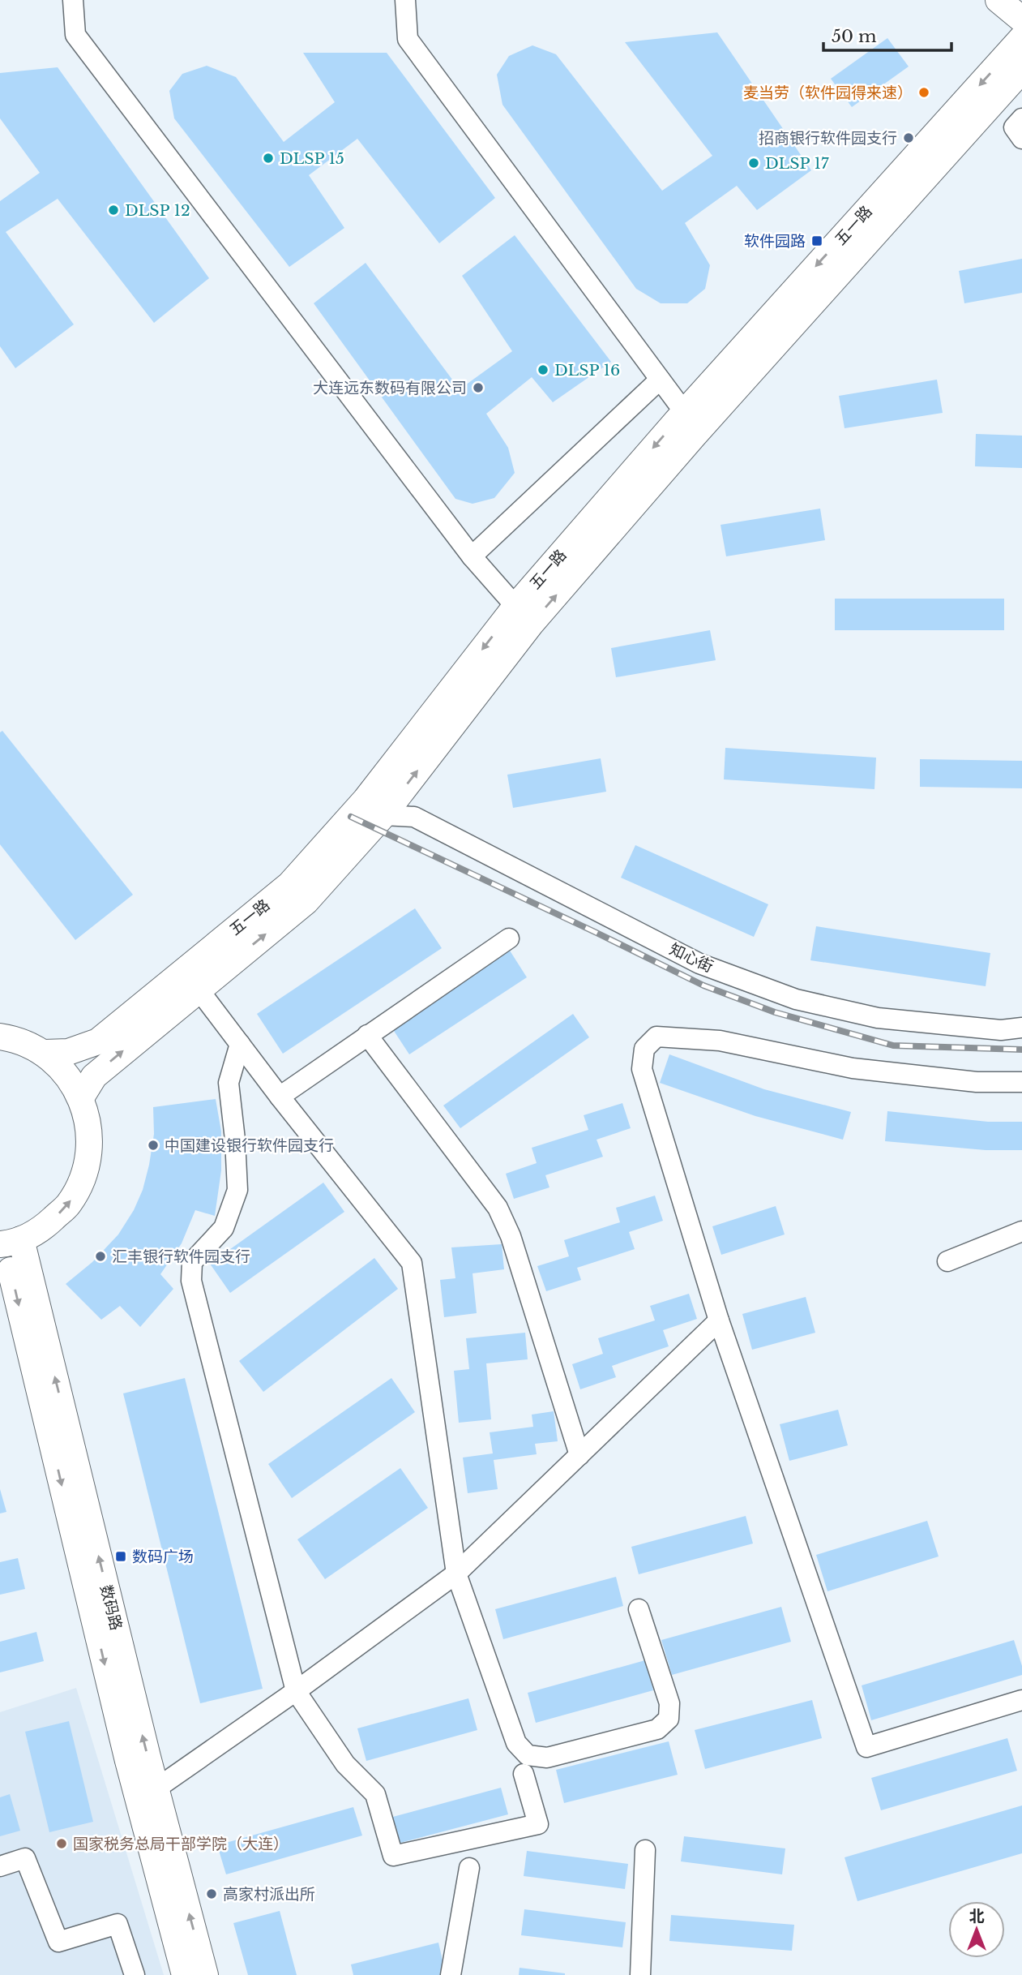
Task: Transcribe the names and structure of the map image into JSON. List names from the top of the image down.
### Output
{
  "streets": {
    "main road": ["五一路", "数码路"],
    "street": ["知心街"]
  },
  "crossings": [
    ["五一路", "知心街"]
  ],
  "places": {
    "other": [
      "麦当劳（软件园得来速）",
      "招商银行软件园支行",
      "DLSP 15",
      "DLSP 17",
      "DLSP 12",
      "DLSP 16",
      "大连远东数码有限公司",
      "中国建设银行软件园支行",
      "汇丰银行软件园支行",
      "国家税务总局干部学院（大连）",
      "高家村派出所"
    ],
    "transit": ["软件园路", "数码广场"]
  },
  "scale_bar": "50 m",
  "north": "top"
}
